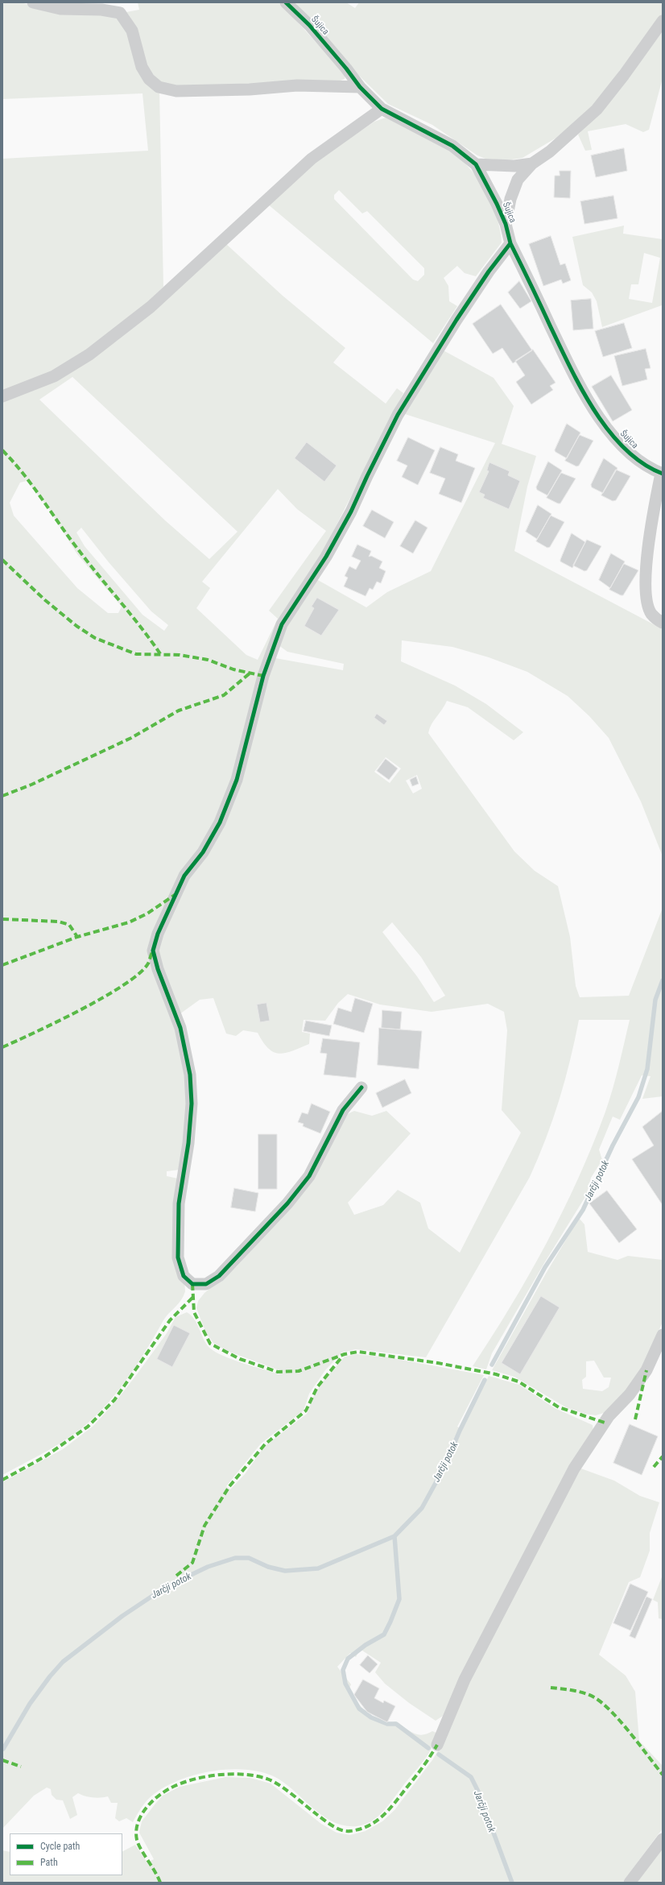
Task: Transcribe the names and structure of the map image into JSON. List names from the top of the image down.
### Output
{
  "streets": {
    "street": ["Šujica"]
  },
  "water": ["Jarčji potok"],
  "legend": ["Cycle path", "Path"]
}
